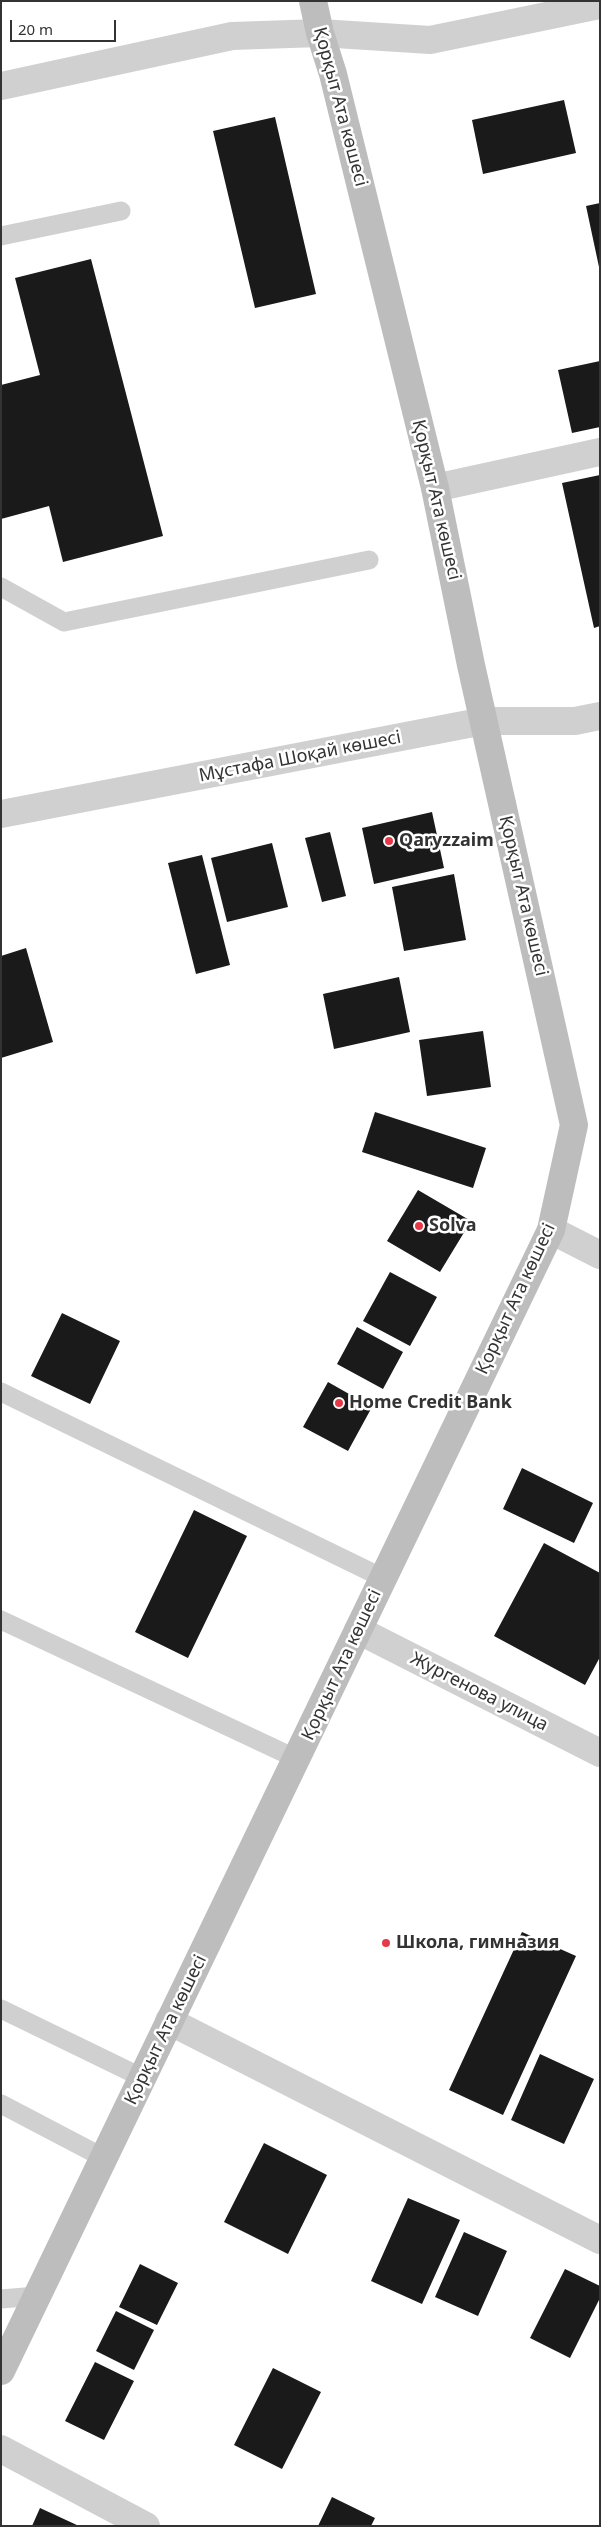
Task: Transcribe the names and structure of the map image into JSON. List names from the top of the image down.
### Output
{
  "streets": {
    "main road": ["Қорқыт Ата көшесі"],
    "street": ["Мұстафа Шоқай көшесі", "Жургенова улица"]
  },
  "crossings": [
    ["Қорқыт Ата көшесі", "Мұстафа Шоқай көшесі"],
    ["Қорқыт Ата көшесі", "Жургенова улица"]
  ],
  "places": [
    "Qaryzzaim",
    "Solva",
    "Home Credit Bank",
    "Школа, гимназия"
  ],
  "scale_bar": "20 m"
}
